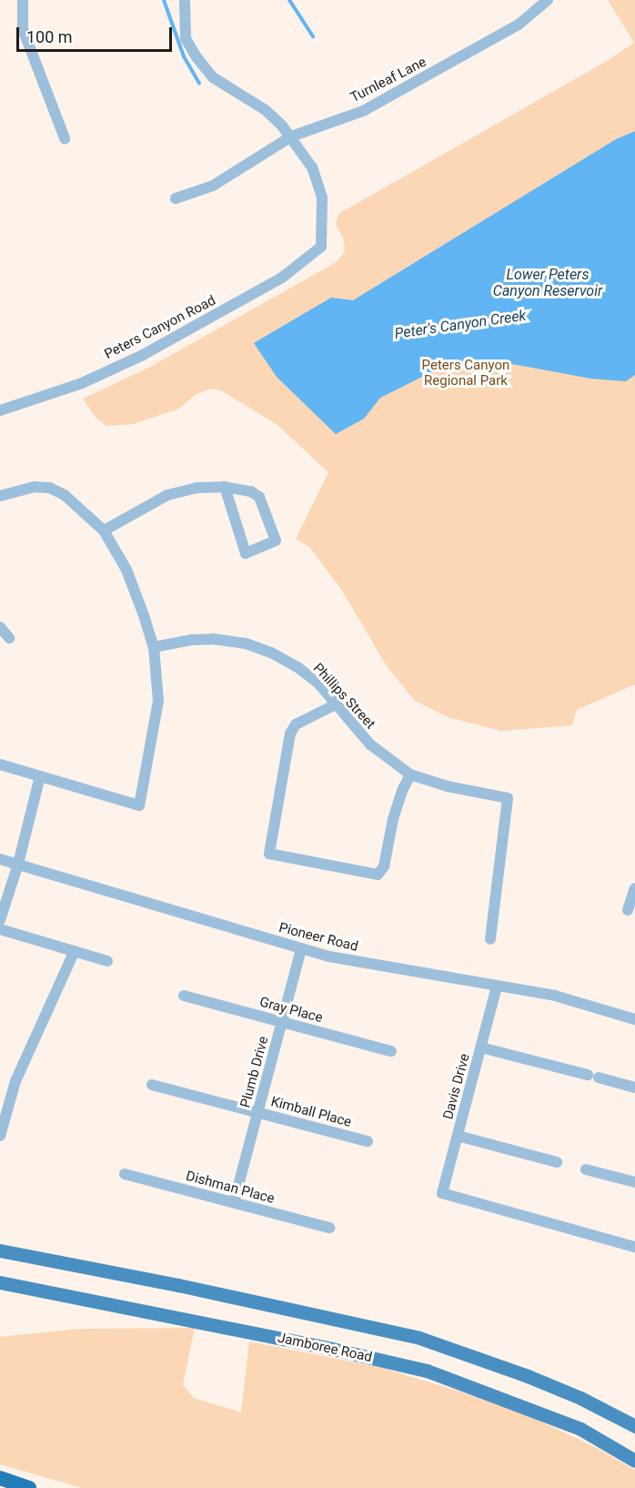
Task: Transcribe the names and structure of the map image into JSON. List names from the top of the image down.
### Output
{
  "streets": {
    "main road": ["Jamboree Road"],
    "street": [
      "Turnleaf Lane",
      "Peters Canyon Road",
      "Phillips Street",
      "Pioneer Road",
      "Gray Place",
      "Plumb Drive",
      "Davis Drive",
      "Kimball Place",
      "Dishman Place"
    ]
  },
  "crossings": [
    ["Turnleaf Lane", "Peters Canyon Road"],
    ["Pioneer Road", "Plumb Drive"],
    ["Pioneer Road", "Davis Drive"],
    ["Gray Place", "Plumb Drive"],
    ["Plumb Drive", "Kimball Place"],
    ["Plumb Drive", "Dishman Place"]
  ],
  "water": ["Lower Peters Canyon Reservoir", "Peter's Canyon Creek"],
  "parks": ["Peters Canyon Regional Park"],
  "scale_bar": "100 m"
}
